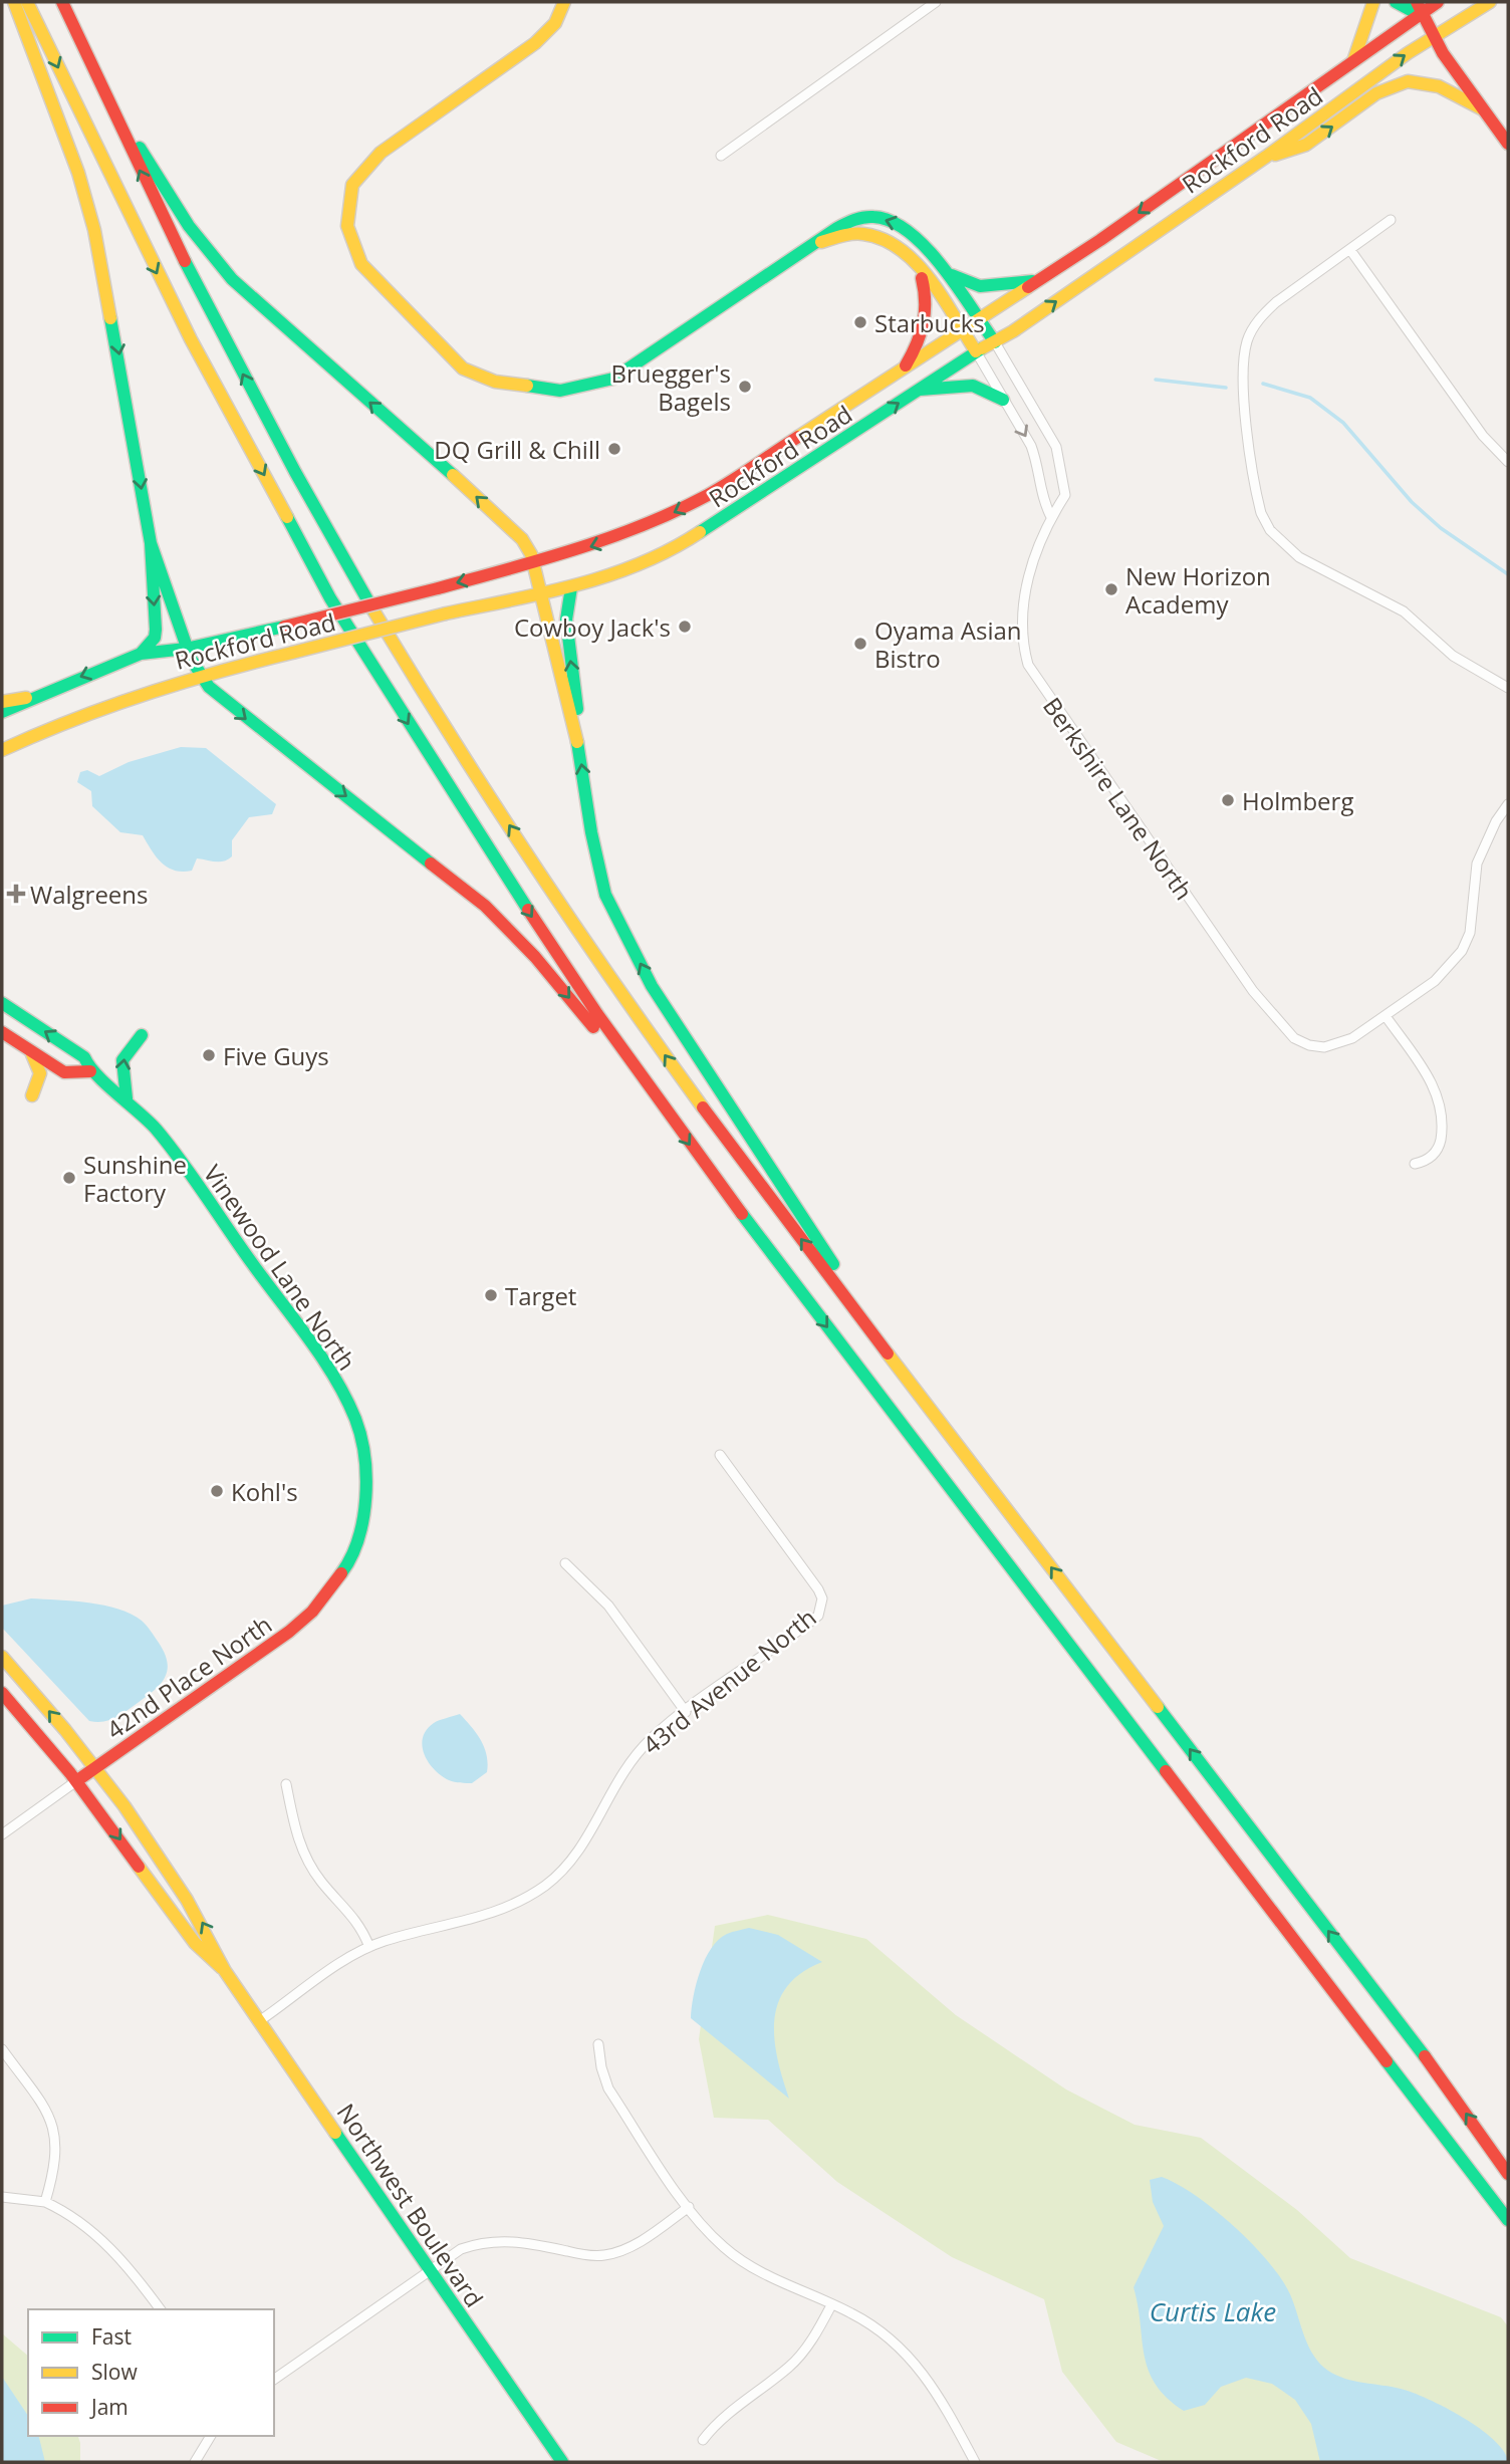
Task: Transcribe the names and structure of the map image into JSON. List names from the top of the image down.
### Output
{
  "streets": {
    "main road": [
      "Rockford Road",
      "Vinewood Lane North",
      "42nd Place North",
      "Northwest Boulevard"
    ],
    "street": ["Berkshire Lane North", "43rd Avenue North"]
  },
  "crossings": [
    ["Rockford Road", "Berkshire Lane North"],
    ["Vinewood Lane North", "42nd Place North"],
    ["42nd Place North", "Northwest Boulevard"],
    ["43rd Avenue North", "Northwest Boulevard"]
  ],
  "water": ["Curtis Lake"],
  "places": {
    "other": [
      "Starbucks",
      "Bruegger's Bagels",
      "DQ Grill & Chill",
      "New Horizon Academy",
      "Cowboy Jack's",
      "Oyama Asian Bistro",
      "Holmberg",
      "Five Guys",
      "Sunshine Factory",
      "Target",
      "Kohl's"
    ],
    "health": ["Walgreens"]
  },
  "legend": ["Fast", "Slow", "Jam"]
}
